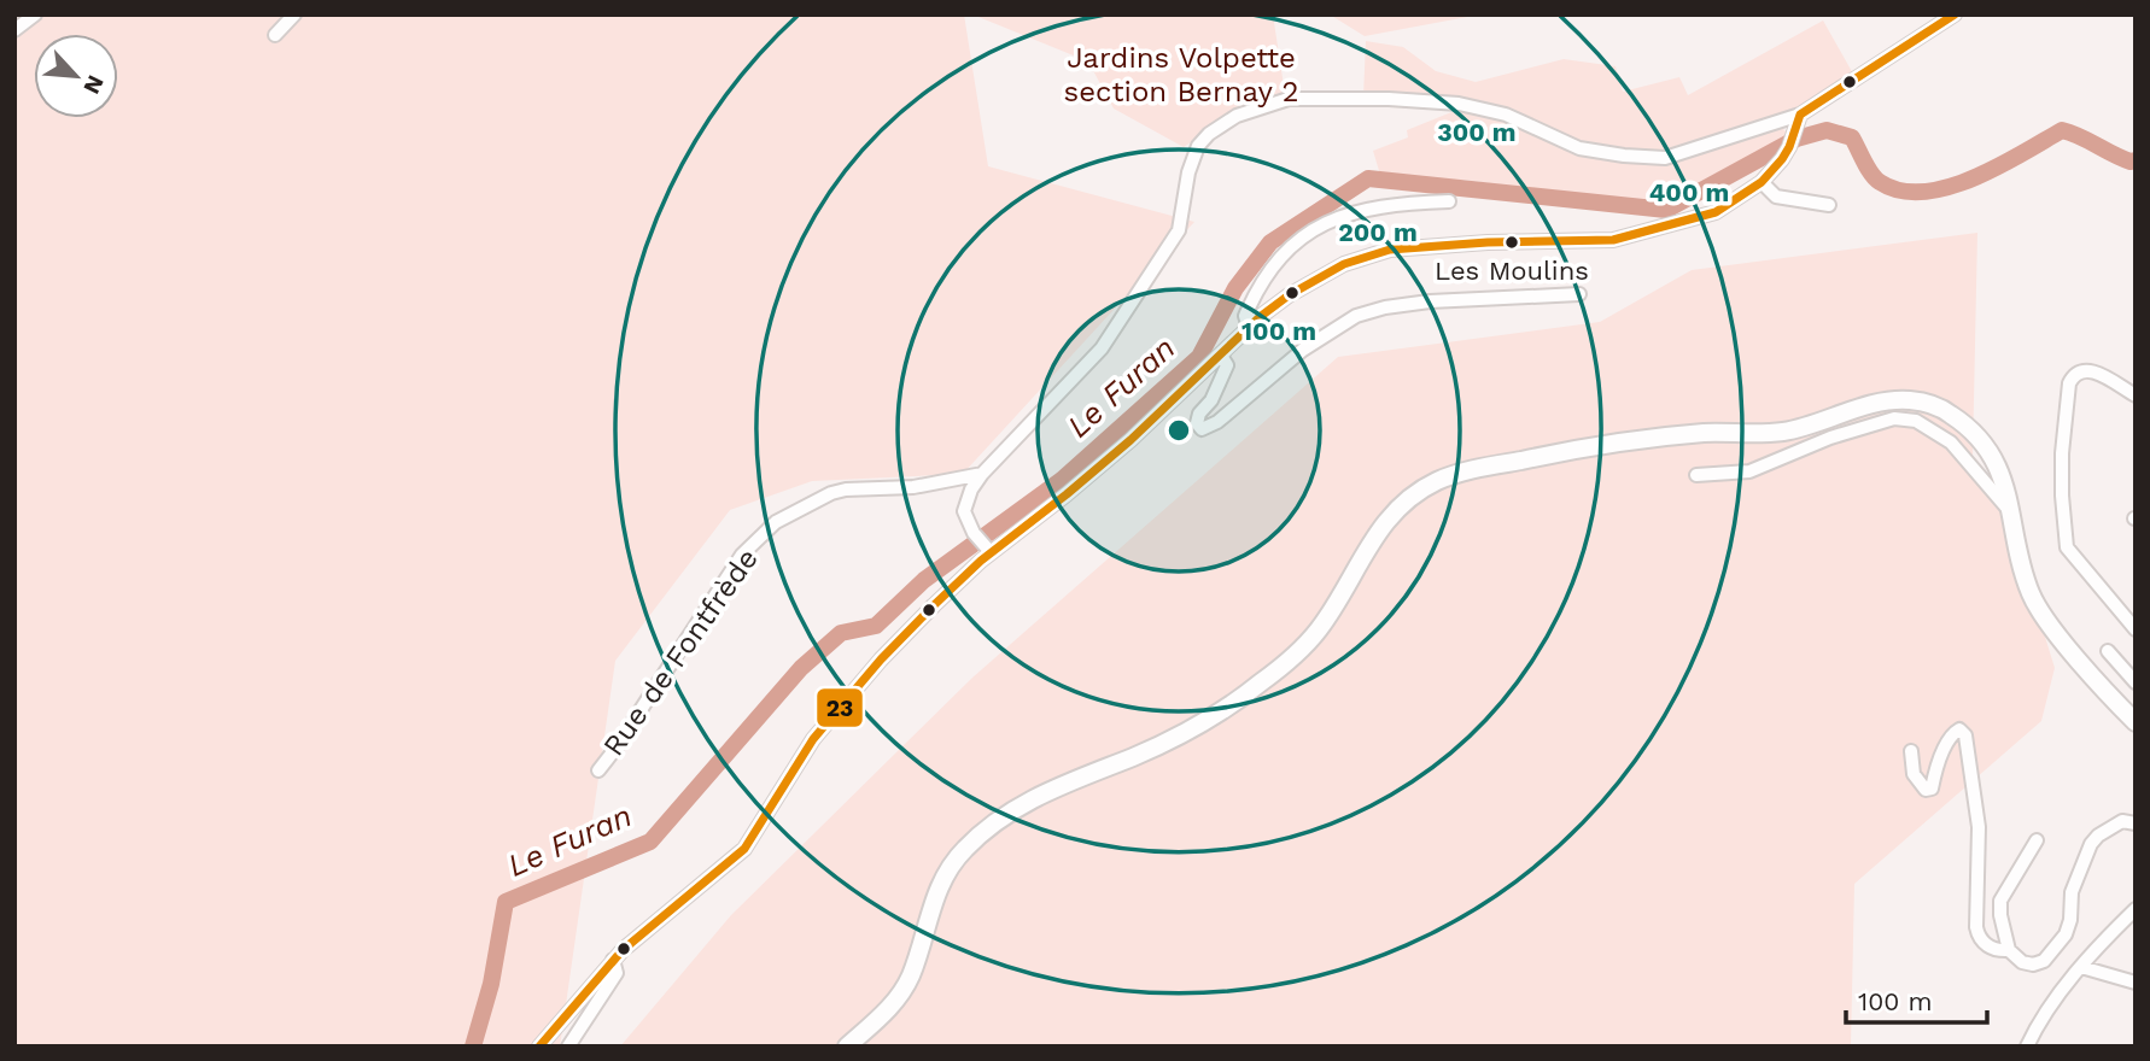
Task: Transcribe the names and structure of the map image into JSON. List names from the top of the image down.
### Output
{
  "streets": {
    "street": ["Rue de Fontfrède"]
  },
  "water": ["Le Furan"],
  "parks": ["Jardins Volpette section Bernay 2"],
  "places": ["Les Moulins"],
  "lines": ["transit line 23"],
  "scale_bar": "100 m",
  "north": "bottom right",
  "rings": [
    "300 m",
    "400 m",
    "200 m",
    "100 m"
  ]
}
